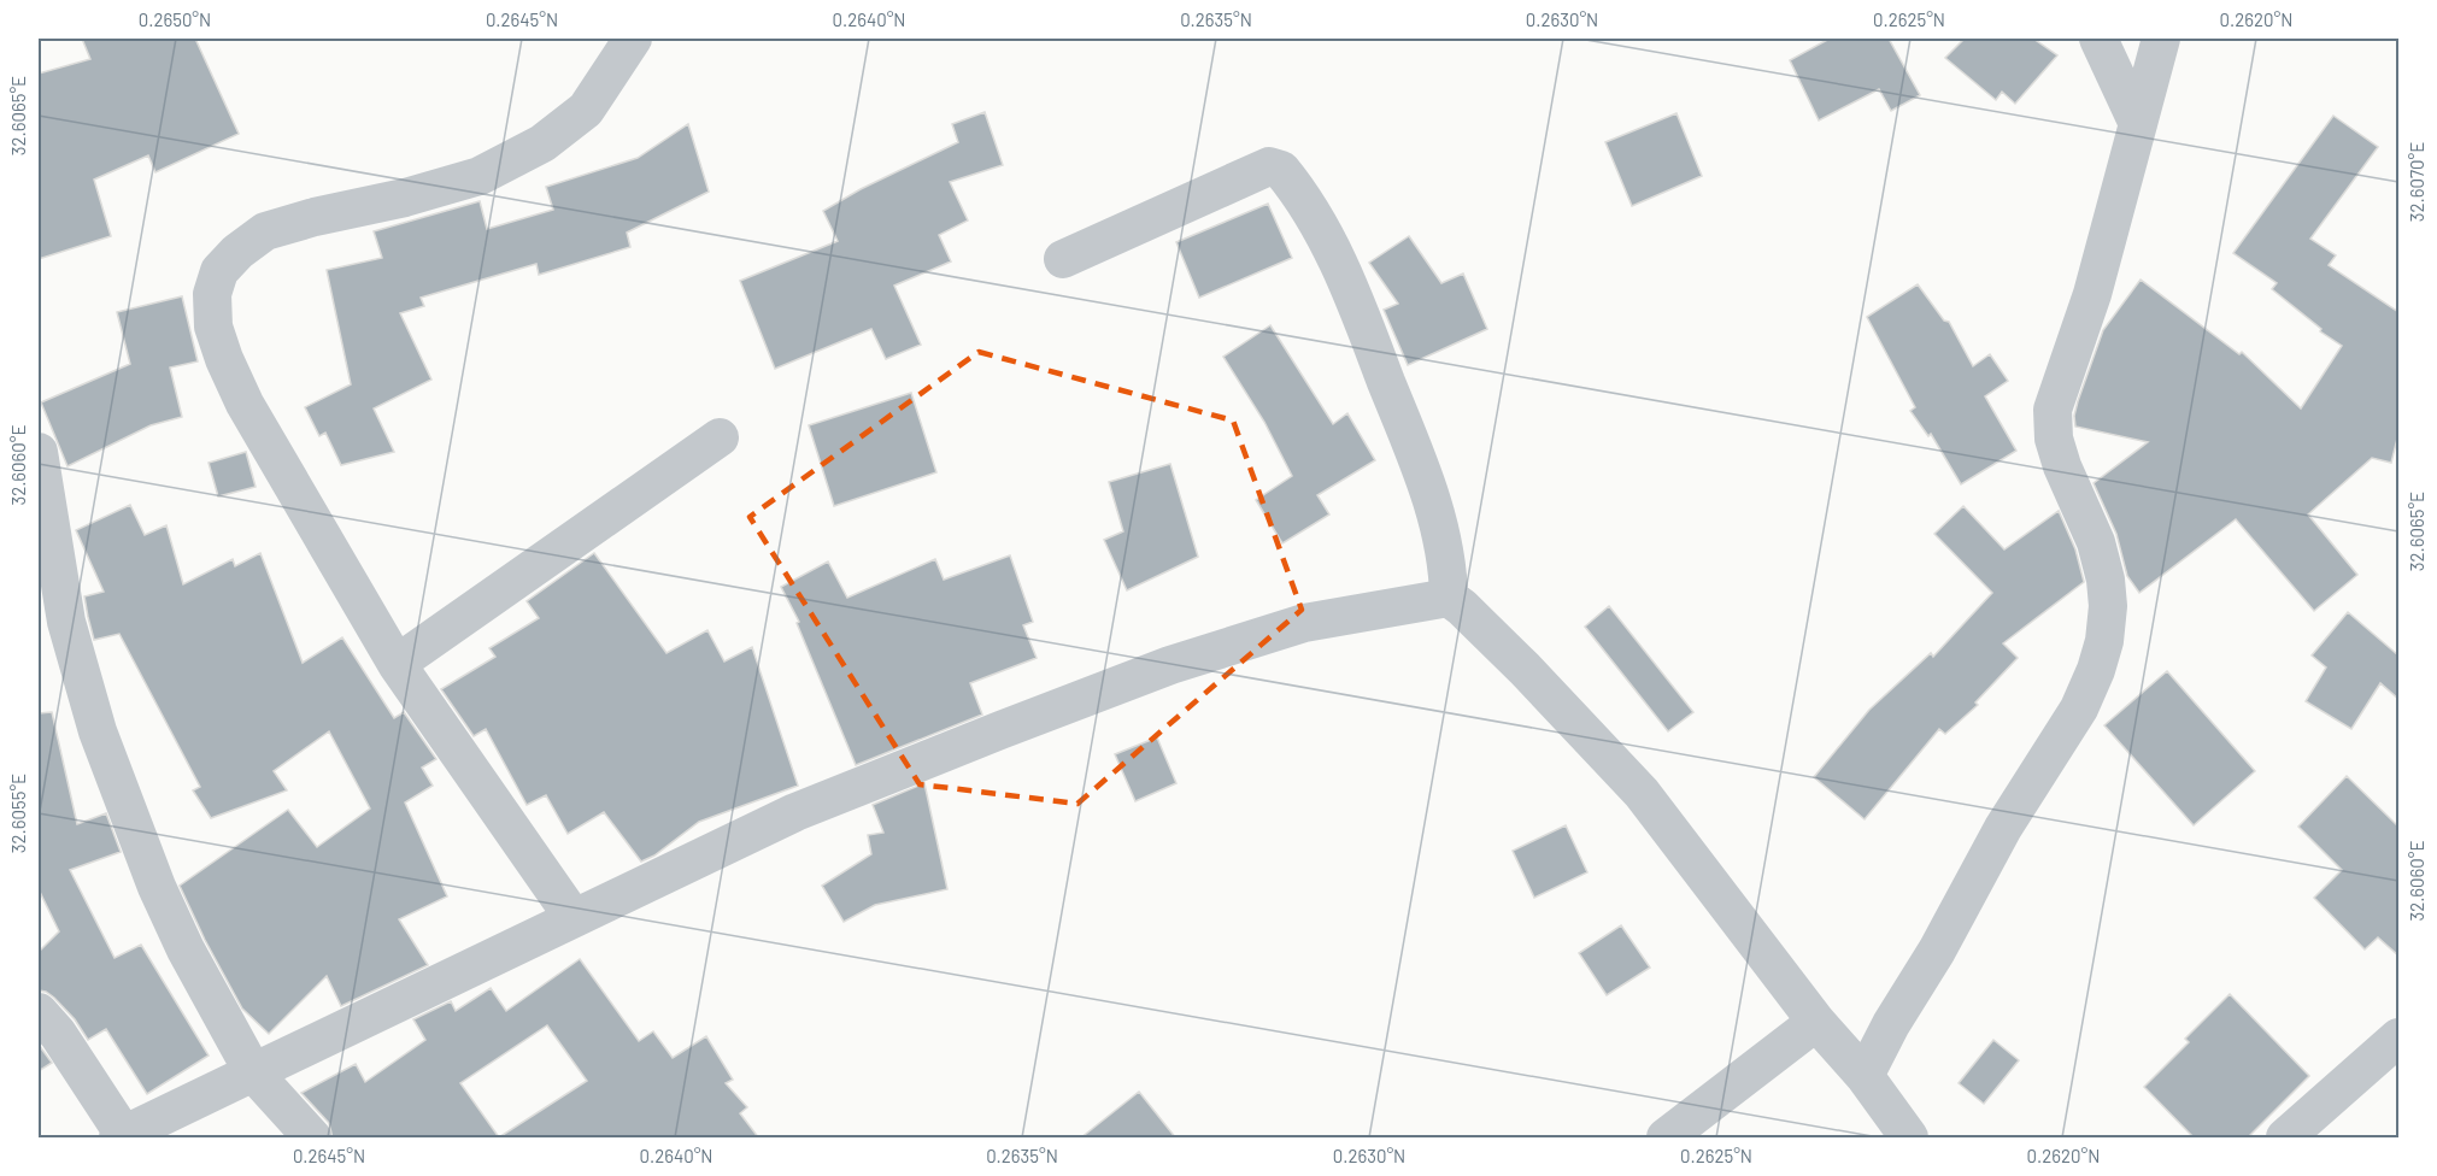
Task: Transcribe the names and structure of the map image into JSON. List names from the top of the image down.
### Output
{
  "coordinates": [
    "0.2650°N",
    "0.2645°N",
    "0.2640°N",
    "0.2635°N",
    "0.2630°N",
    "0.2625°N",
    "0.2620°N",
    "32.6065°E",
    "32.6070°E",
    "32.6060°E",
    "32.6055°E"
  ]
}
